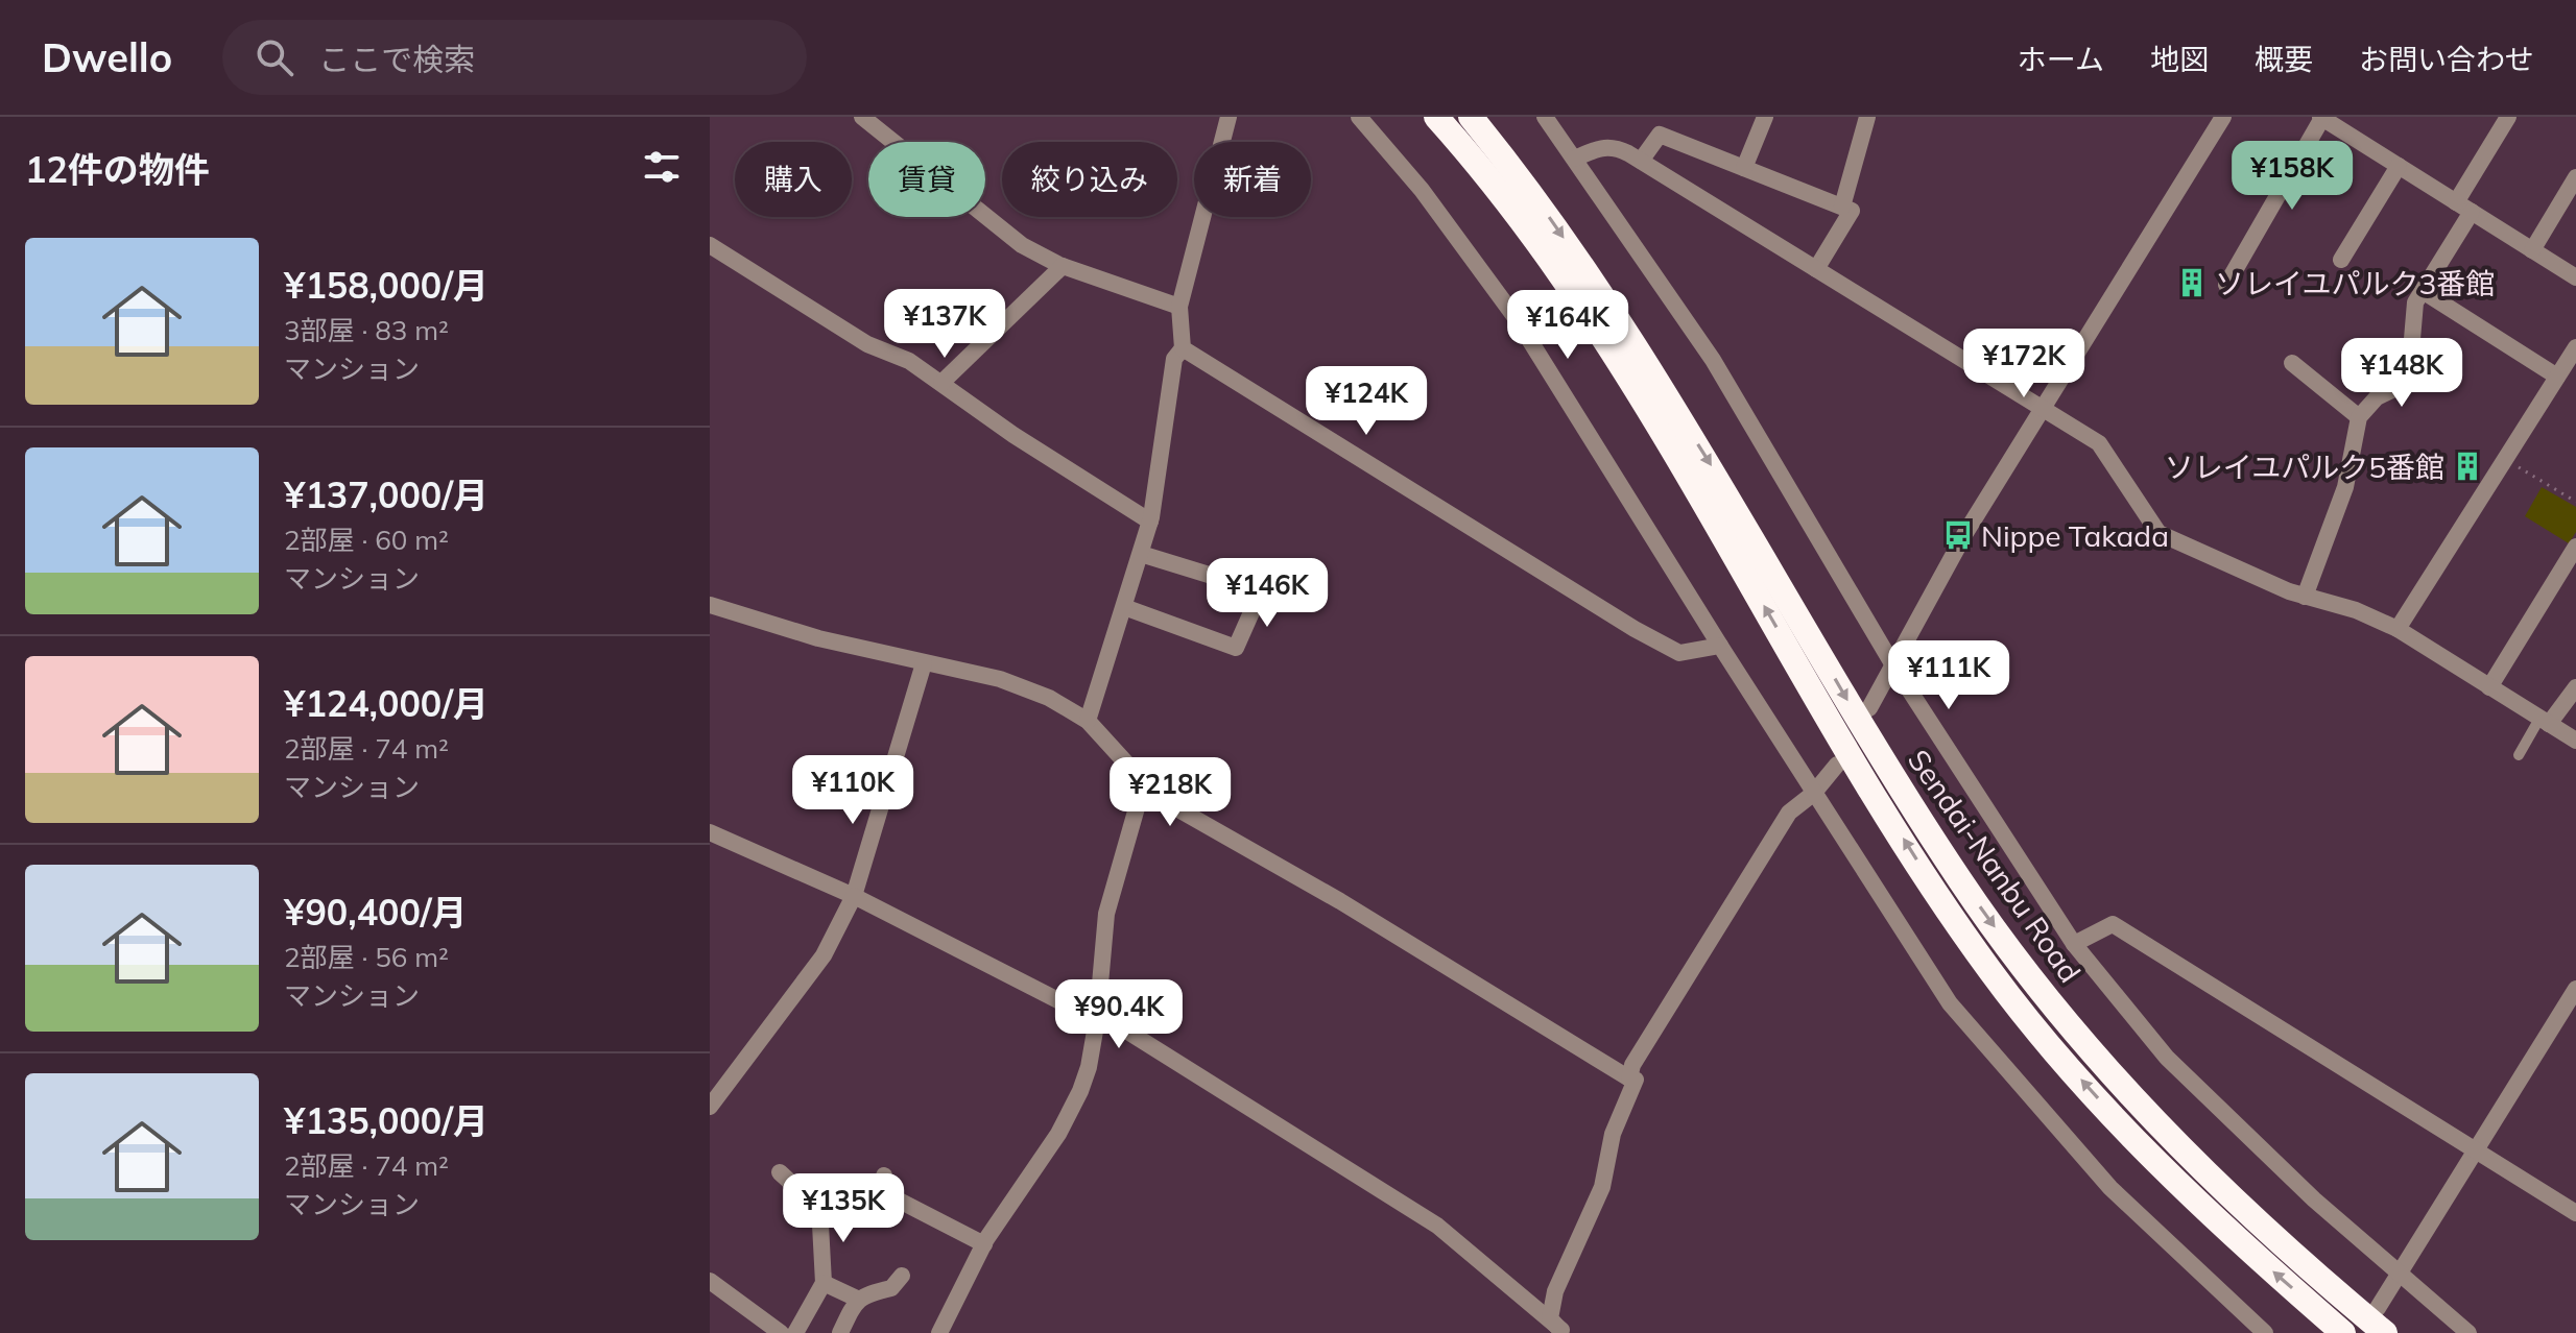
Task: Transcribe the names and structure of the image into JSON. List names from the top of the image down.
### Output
{
  "streets": {
    "highway": ["Sendai-Nanbu Road"]
  },
  "places": {
    "building": ["ソレイユパルク3番館", "ソレイユパルク5番館"],
    "bus stop": ["Nippe Takada"]
  },
  "page": {
    "header": "Dwello",
    "search": "ここで検索",
    "nav": [
      "ホーム",
      "地図",
      "概要",
      "お問い合わせ"
    ],
    "heading": "12件の物件",
    "price": [
      "¥158K",
      "¥137K",
      "¥164K",
      "¥172K",
      "¥148K",
      "¥124K",
      "¥146K",
      "¥111K",
      "¥110K",
      "¥218K",
      "¥90.4K",
      "¥135K"
    ],
    "chip": [
      "購入",
      "賃貸",
      "絞り込み",
      "新着"
    ],
    "list": [
      {
        "name": "¥158,000/月",
        "note": "3部屋 · 83 m² · マンション"
      },
      {
        "name": "¥137,000/月",
        "note": "2部屋 · 60 m² · マンション"
      },
      {
        "name": "¥124,000/月",
        "note": "2部屋 · 74 m² · マンション"
      },
      {
        "name": "¥90,400/月",
        "note": "2部屋 · 56 m² · マンション"
      },
      {
        "name": "¥135,000/月",
        "note": "2部屋 · 74 m² · マンション"
      }
    ]
  }
}
